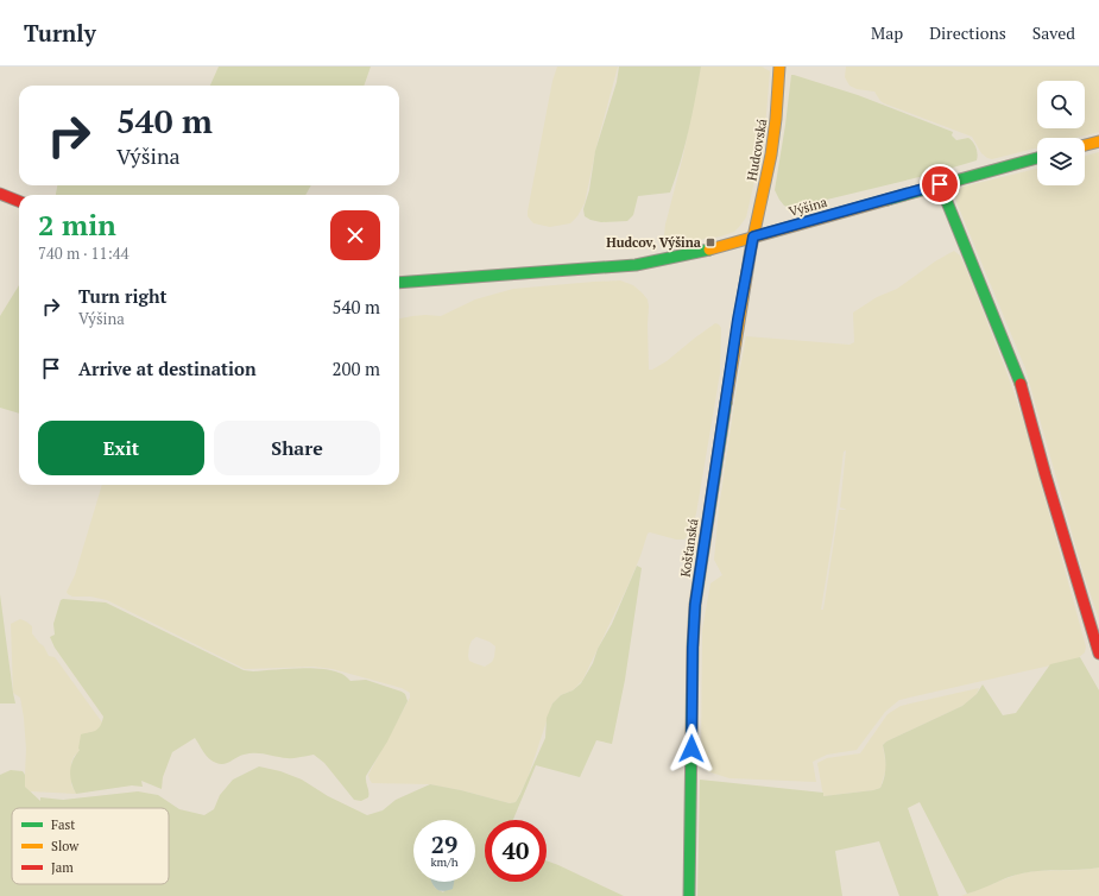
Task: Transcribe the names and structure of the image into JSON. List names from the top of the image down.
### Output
{
  "streets": {
    "street": ["Hudcovská", "Výšina", "Košťanská"]
  },
  "crossings": [
    ["Hudcovská", "Výšina"],
    ["Hudcovská", "Košťanská"],
    ["Výšina", "Košťanská"]
  ],
  "places": {
    "transit": ["Hudcov, Výšina"]
  },
  "legend": ["Fast", "Slow", "Jam"],
  "page": {
    "header": "Turnly",
    "nav": ["Map", "Directions", "Saved"],
    "turn": ["540 m", "Výšina"],
    "heading": ["2 min", "740 m · 11:44"],
    "list": [
      {
        "name": "Turn right",
        "note": "Výšina",
        "value": "540 m"
      },
      {
        "name": "Arrive at destination",
        "value": "200 m"
      }
    ],
    "buttons": ["Exit", "Share"],
    "speed": "29 km/h",
    "limit": "40"
  }
}
